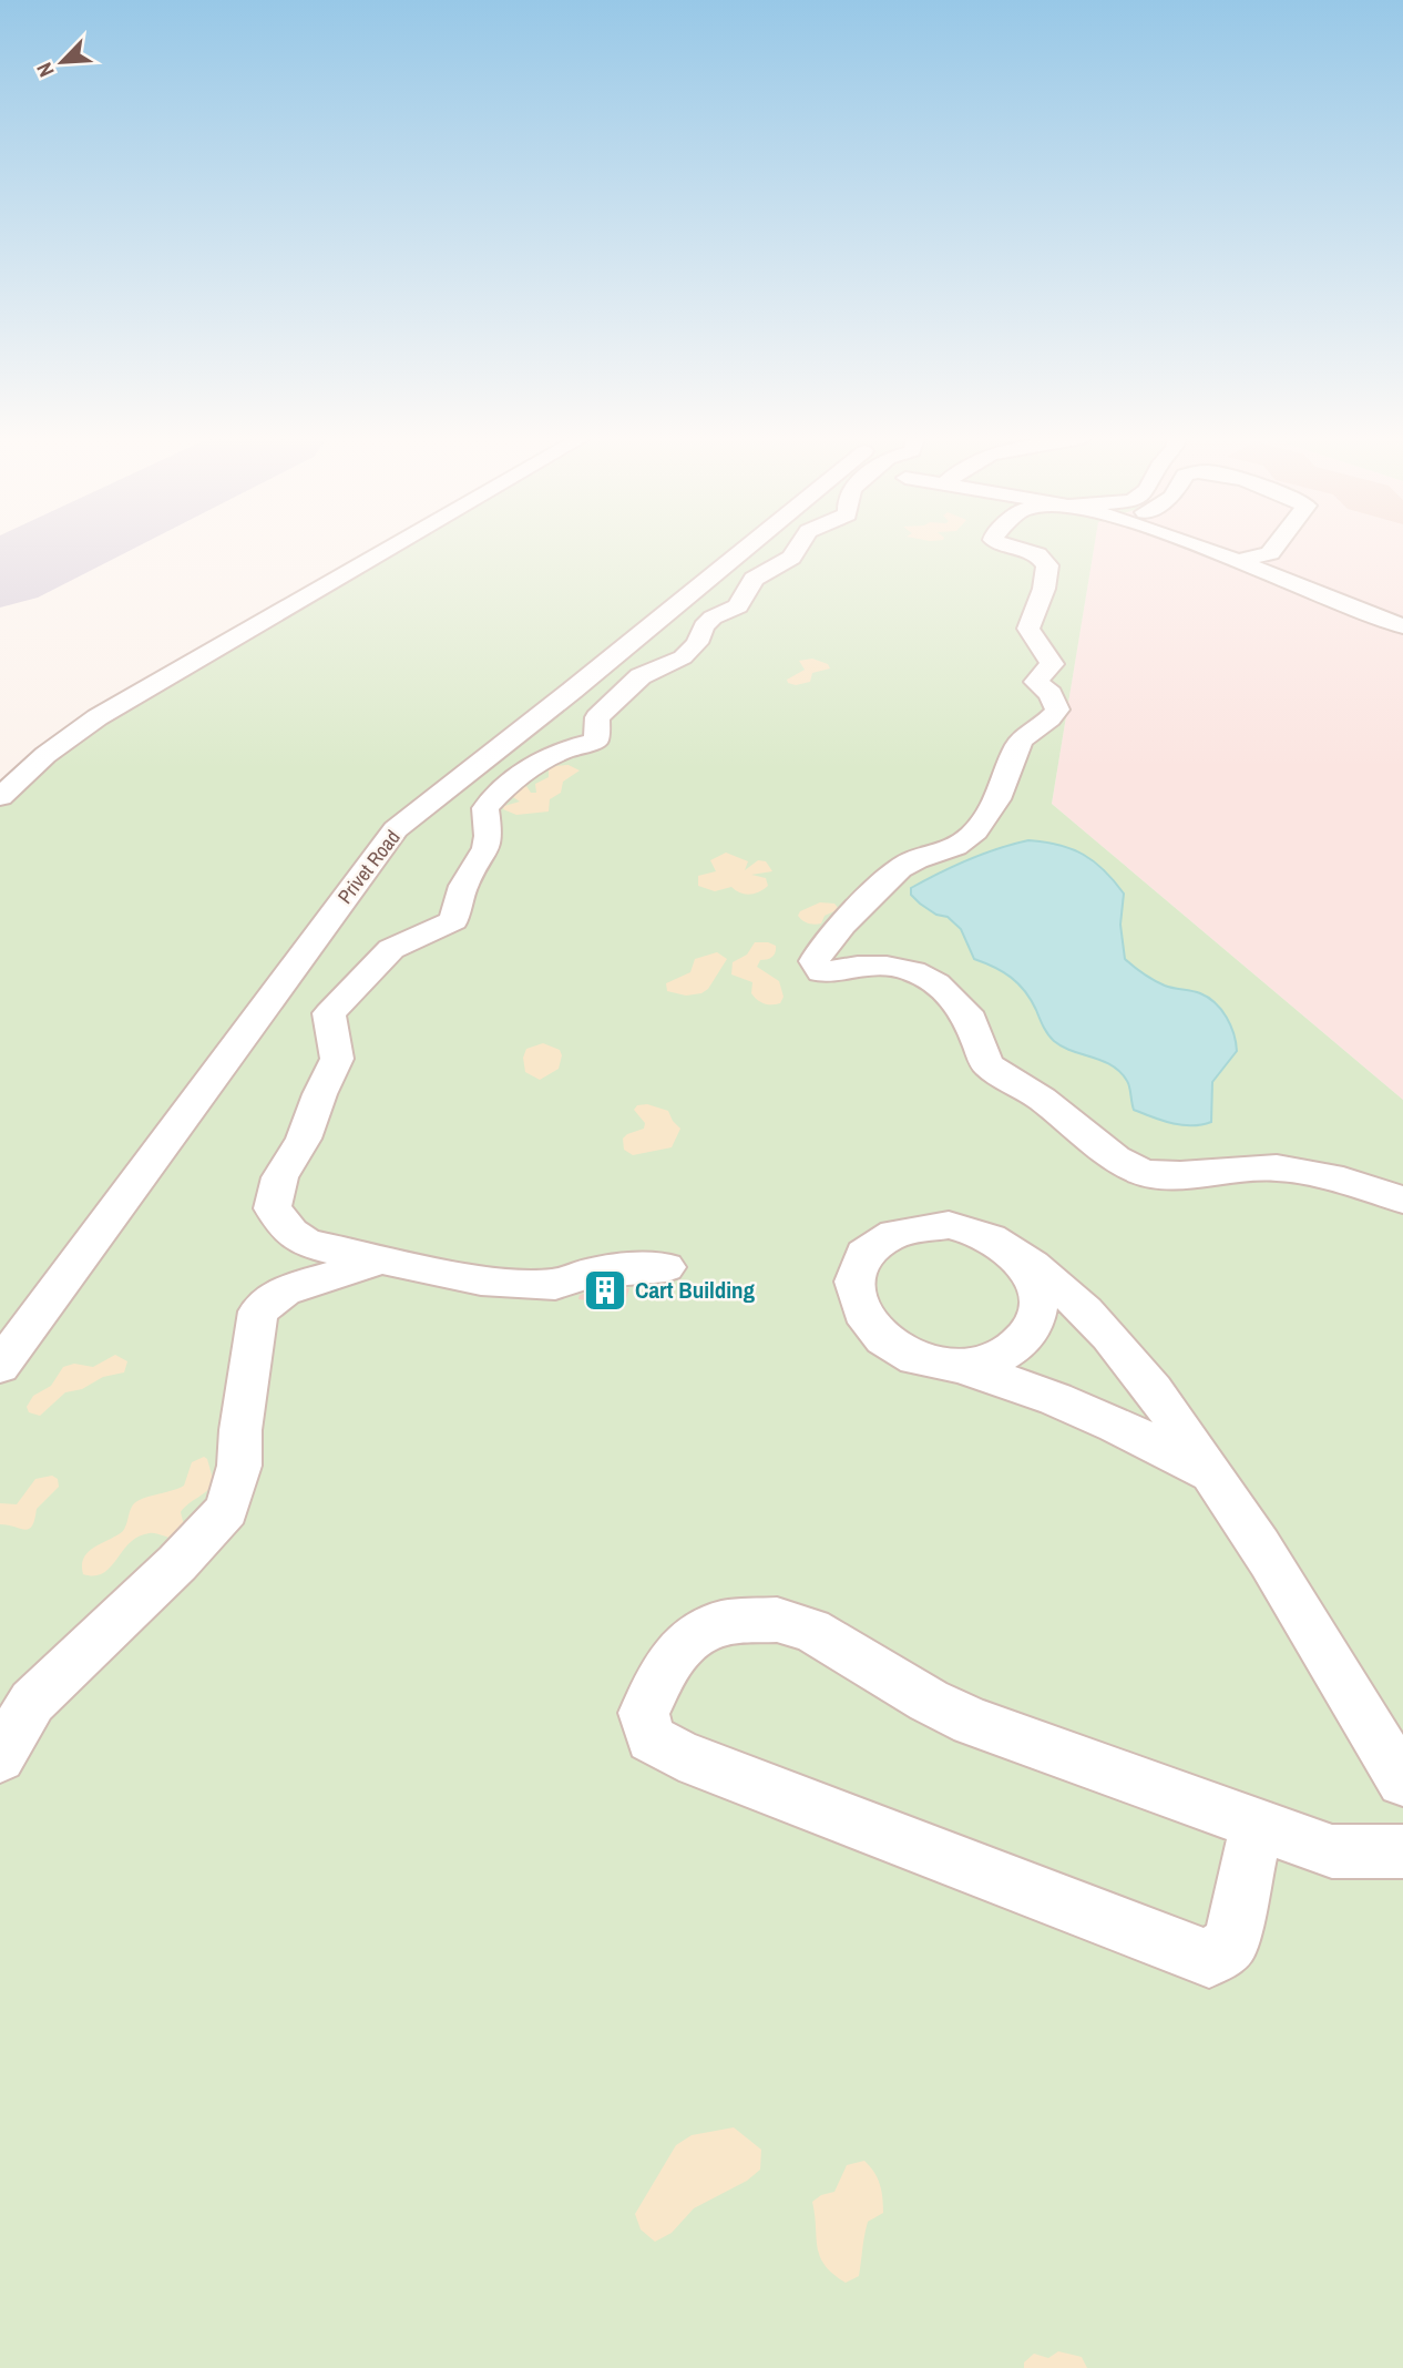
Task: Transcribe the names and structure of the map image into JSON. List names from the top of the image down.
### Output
{
  "streets": {
    "street": ["Privet Road"]
  },
  "places": {
    "building": ["Cart Building"]
  },
  "north": "bottom left"
}
